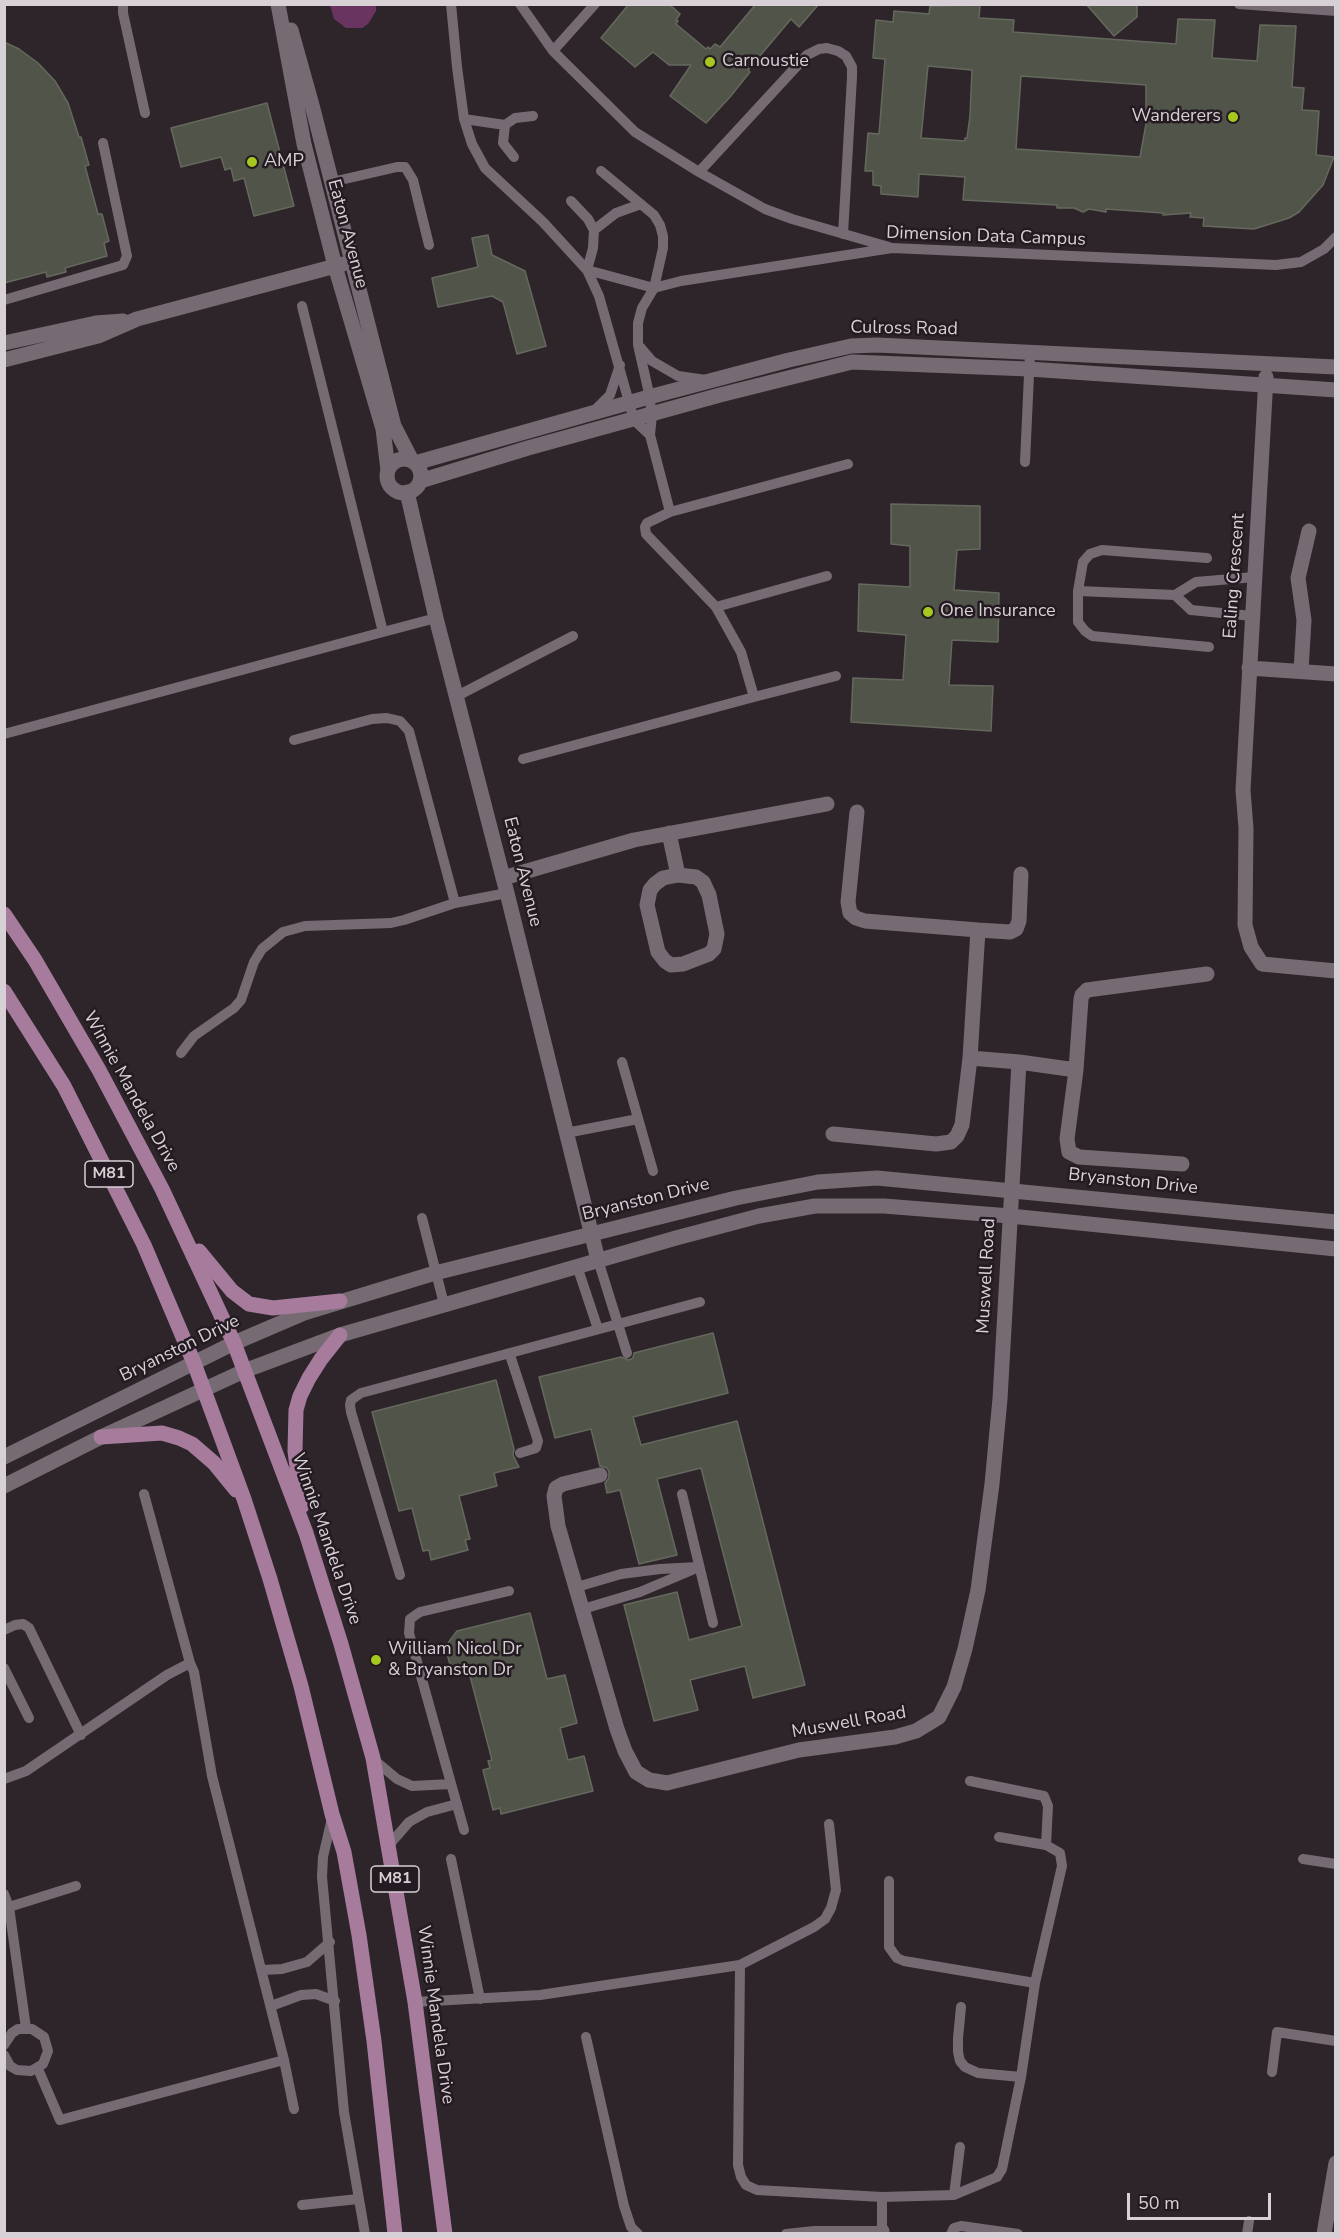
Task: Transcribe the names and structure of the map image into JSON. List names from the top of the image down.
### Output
{
  "streets": {
    "main road": ["Winnie Mandela Drive", "M81"],
    "street": [
      "Eaton Avenue",
      "Culross Road",
      "Ealing Crescent",
      "Bryanston Drive",
      "Muswell Road"
    ],
    "lane": ["Dimension Data Campus"]
  },
  "crossings": [
    ["Eaton Avenue", "Culross Road"],
    ["Eaton Avenue", "Bryanston Drive"],
    ["Culross Road", "Ealing Crescent"],
    ["Winnie Mandela Drive", "Bryanston Drive"],
    ["M81", "Bryanston Drive"],
    ["Bryanston Drive", "Muswell Road"]
  ],
  "places": [
    "Carnoustie",
    "Wanderers",
    "AMP",
    "One Insurance",
    "William Nicol Dr & Bryanston Dr"
  ],
  "scale_bar": "50 m"
}
